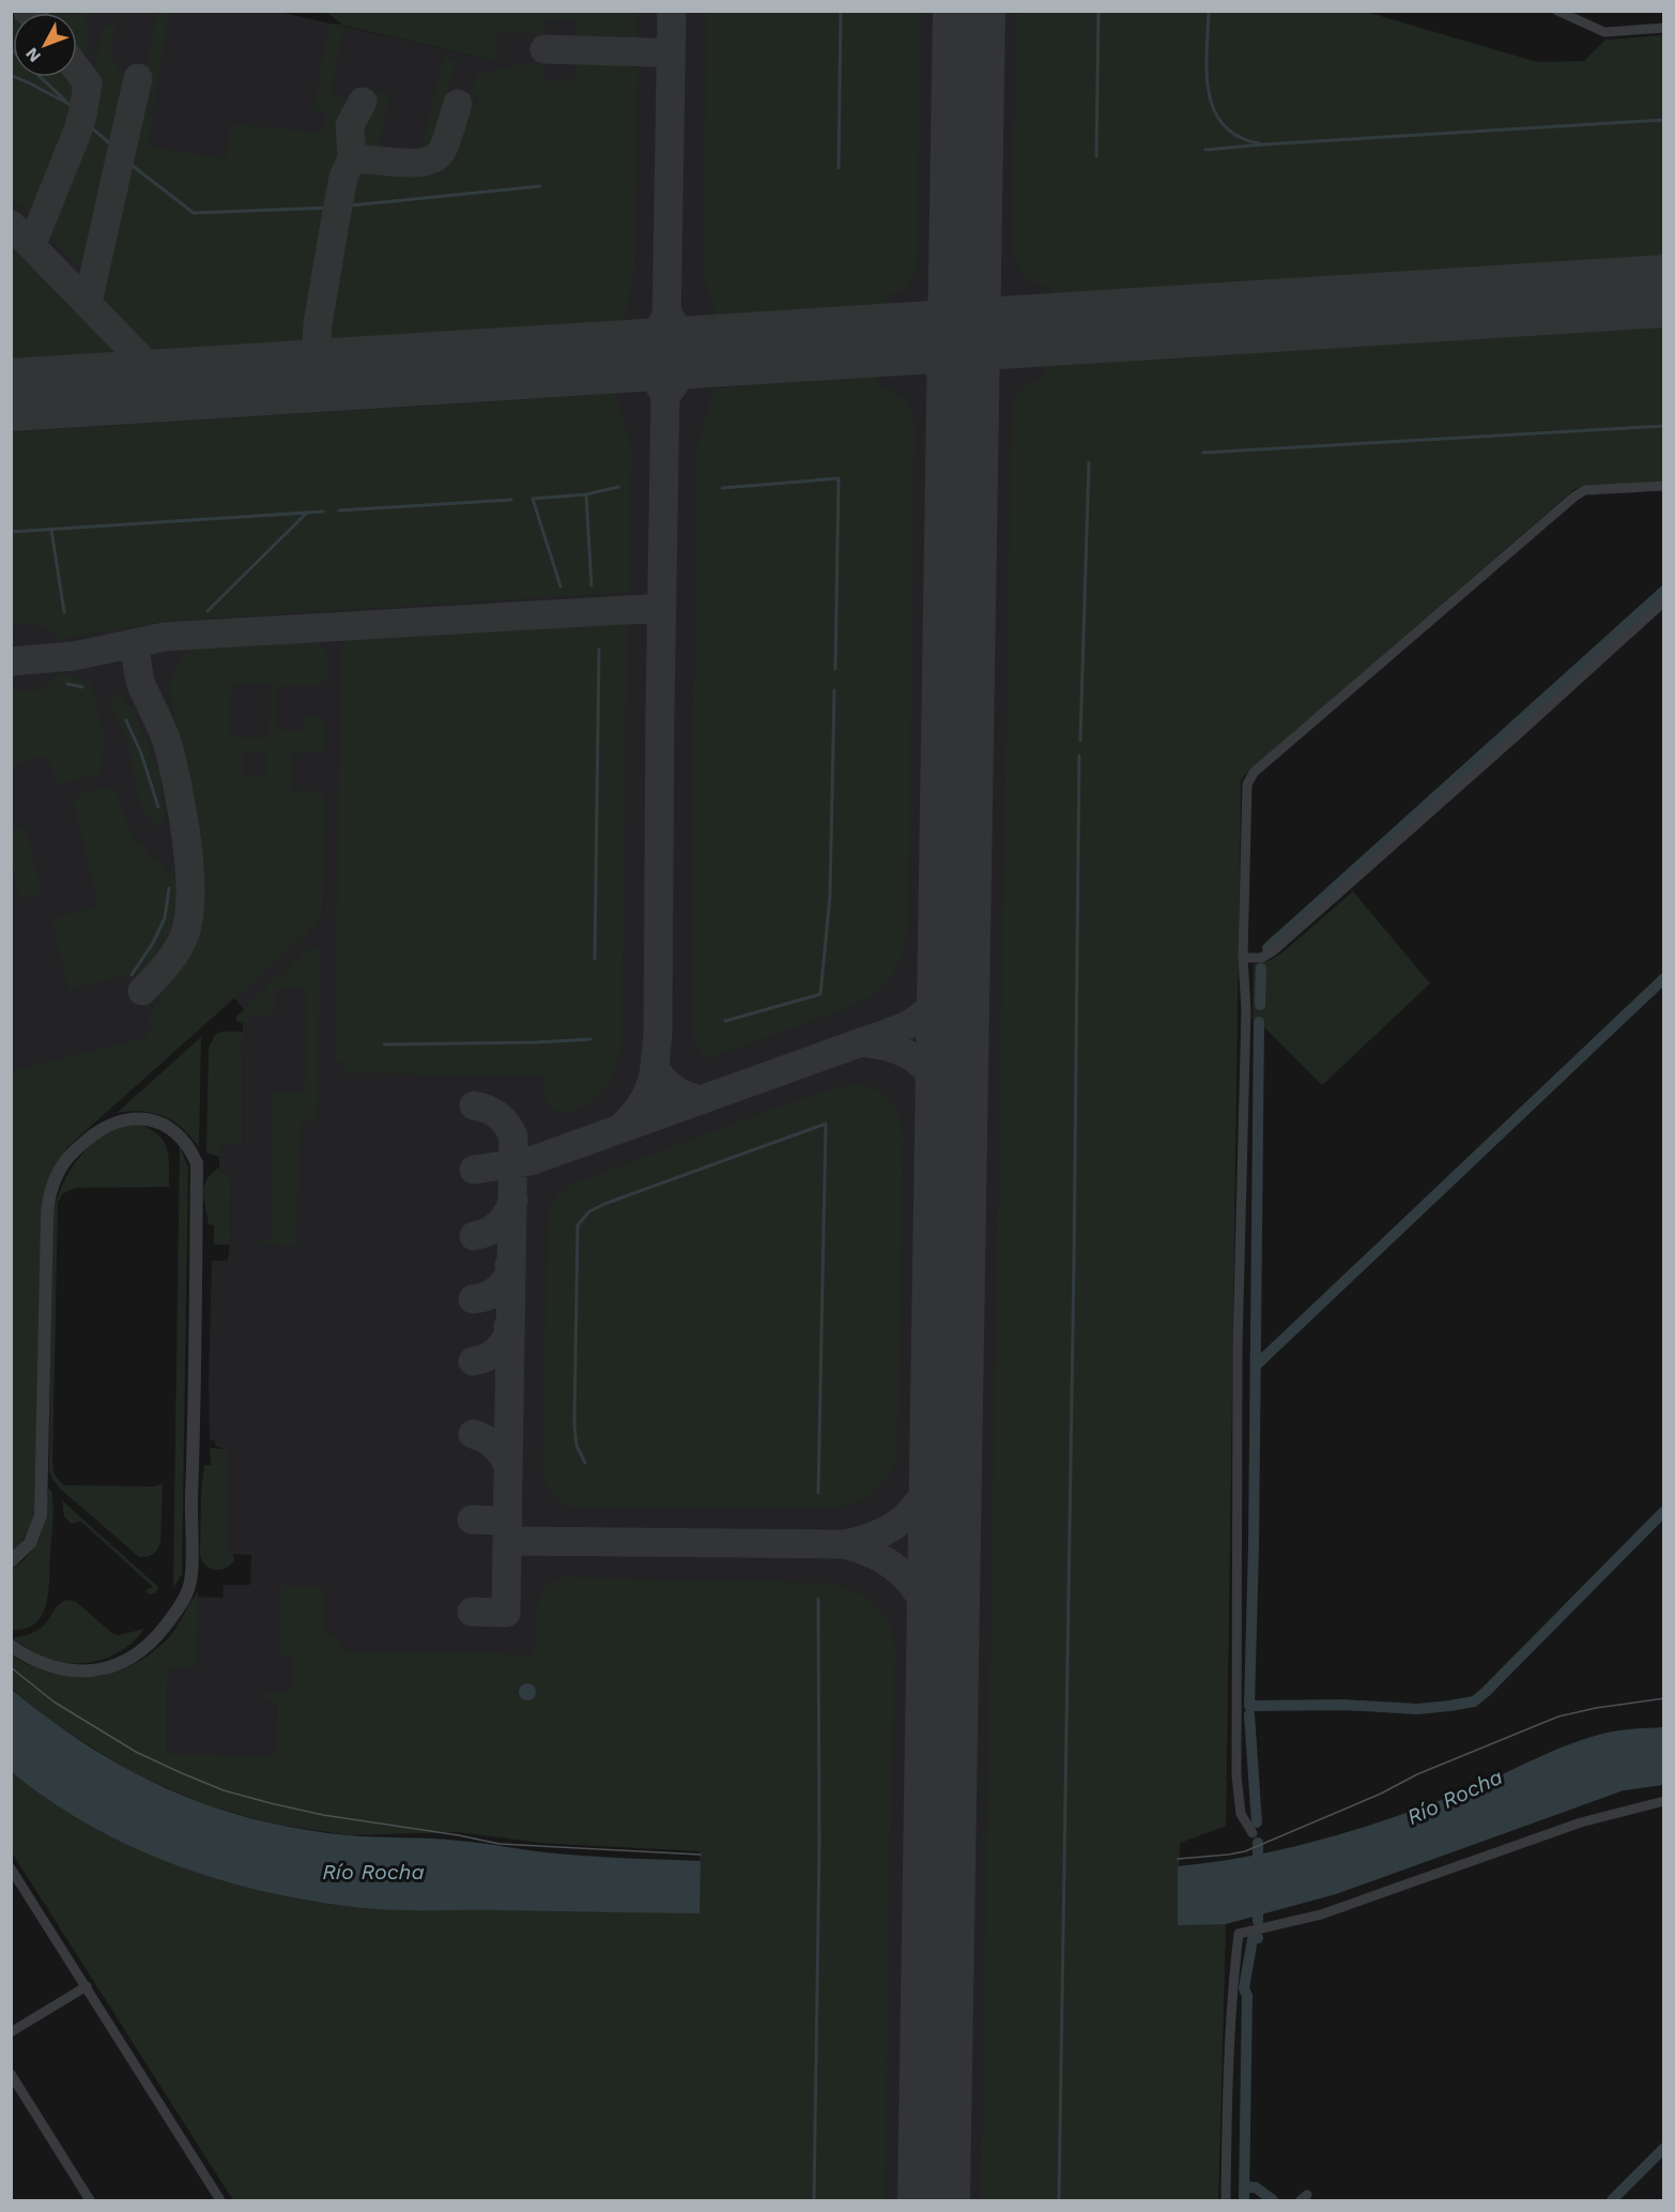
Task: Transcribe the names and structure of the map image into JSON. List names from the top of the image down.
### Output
{
  "water": ["Río Rocha"],
  "north": "bottom left"
}
